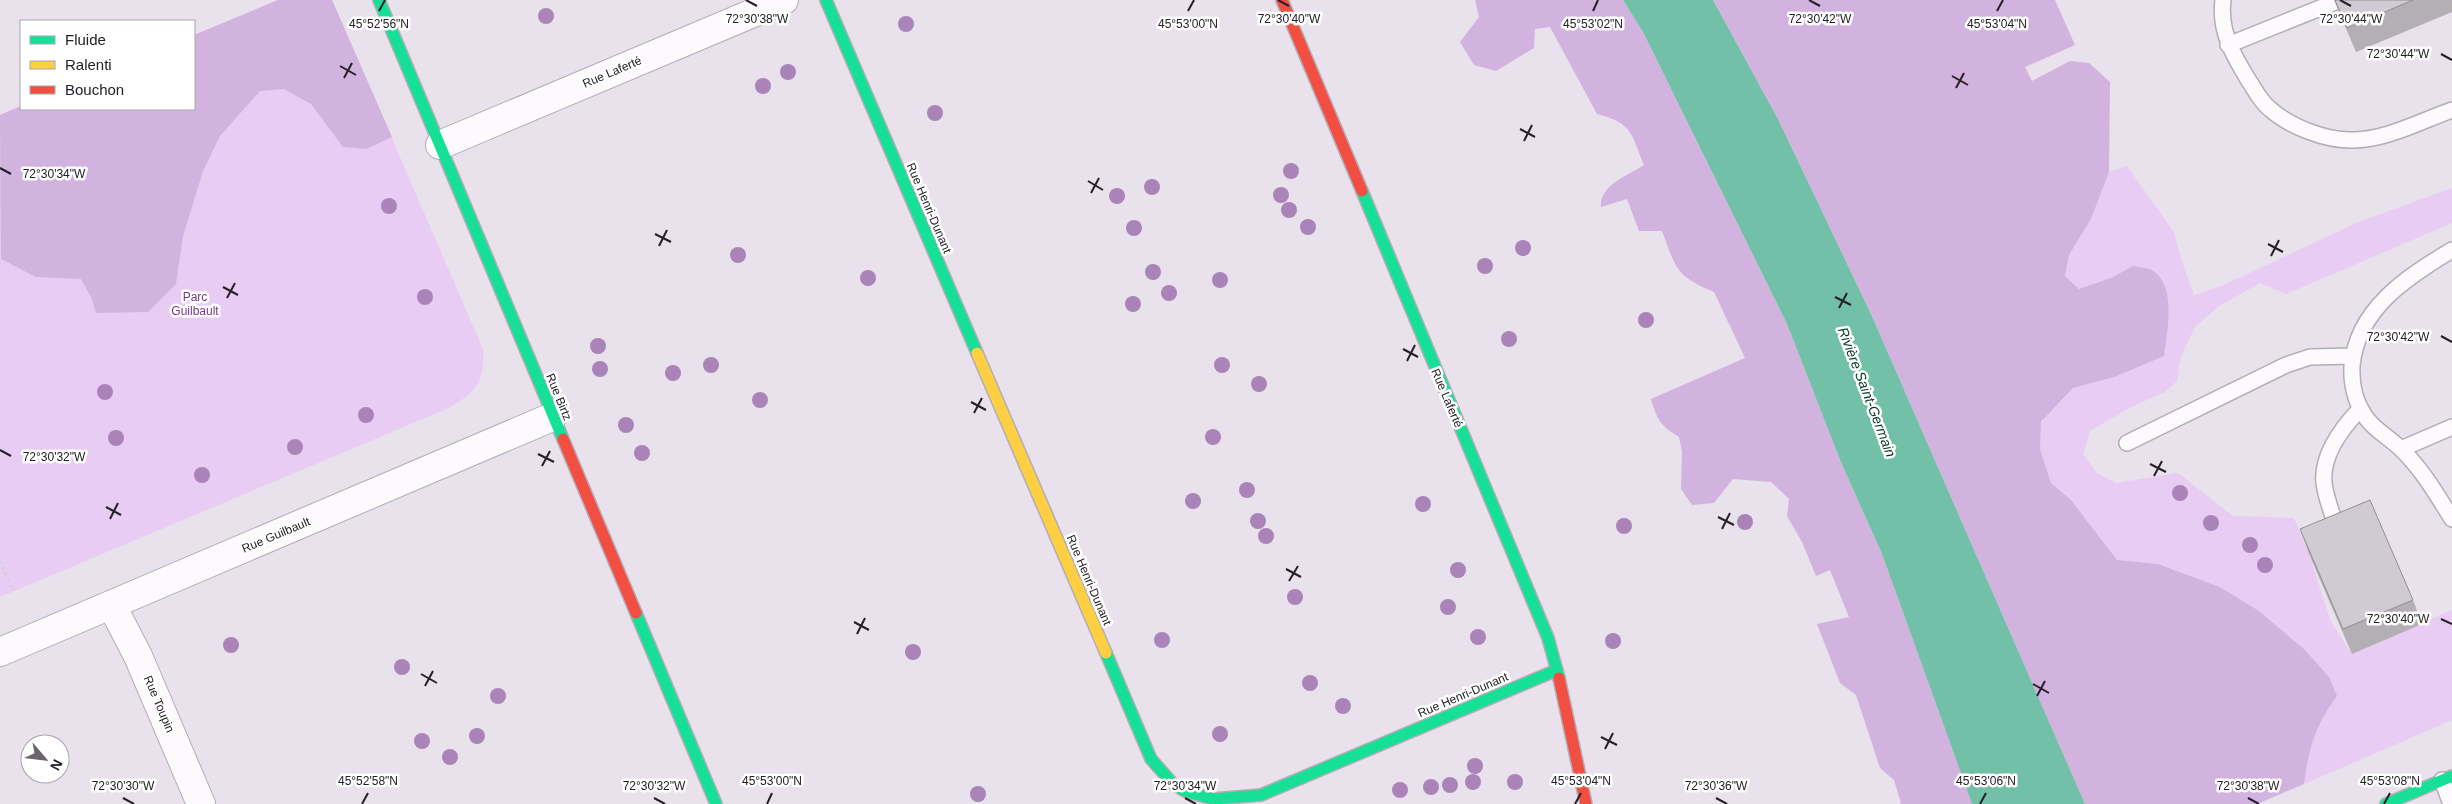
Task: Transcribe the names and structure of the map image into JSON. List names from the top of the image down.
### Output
{
  "streets": {
    "street": [
      "Rue Laferté",
      "Rue Henri-Dunant",
      "Rue Birtz",
      "Rue Guilbault",
      "Rue Toupin"
    ]
  },
  "crossings": [
    ["Rue Laferté", "Rue Henri-Dunant"],
    ["Rue Laferté", "Rue Birtz"],
    ["Rue Birtz", "Rue Guilbault"],
    ["Rue Guilbault", "Rue Toupin"]
  ],
  "water": ["Rivière Saint-Germain"],
  "parks": ["Parc Guilbault"],
  "legend": ["Fluide", "Ralenti", "Bouchon"],
  "north": "bottom right",
  "coordinates": [
    "72°30'38\"W",
    "72°30'42\"W",
    "72°30'40\"W",
    "72°30'44\"W",
    "45°52'56\"N",
    "45°53'00\"N",
    "45°53'02\"N",
    "45°53'04\"N",
    "72°30'34\"W",
    "72°30'32\"W",
    "45°52'58\"N",
    "45°53'06\"N",
    "45°53'08\"N",
    "72°30'30\"W",
    "72°30'36\"W"
  ]
}
